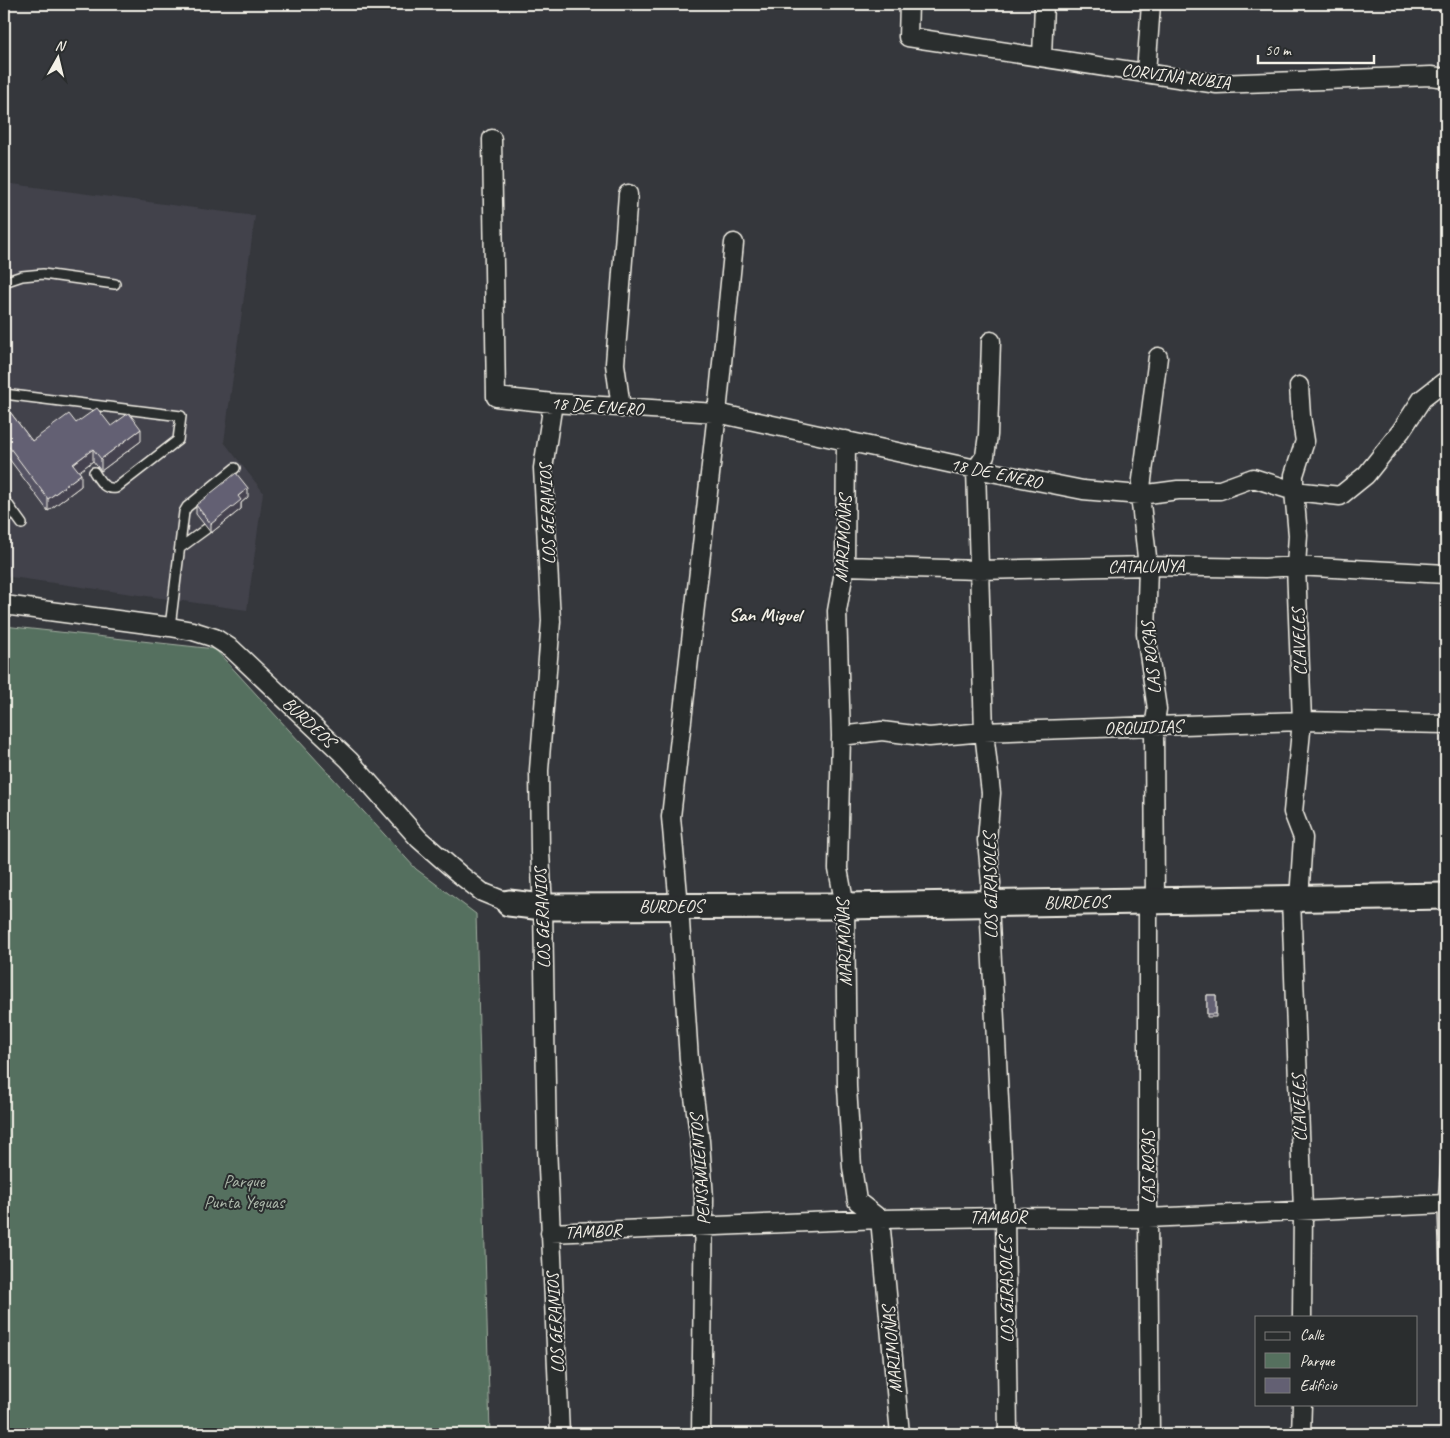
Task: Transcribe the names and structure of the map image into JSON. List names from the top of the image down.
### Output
{
  "streets": {
    "street": [
      "CORVINA RUBIA",
      "18 DE ENERO",
      "LOS GERANIOS",
      "MARIMOÑAS",
      "CATALUNYA",
      "CLAVELES",
      "LAS ROSAS",
      "BURDEOS",
      "ORQUIDIAS",
      "LOS GIRASOLES",
      "PENSAMIENTOS",
      "TAMBOR"
    ]
  },
  "crossings": [
    ["18 DE ENERO", "LOS GERANIOS"],
    ["18 DE ENERO", "MARIMOÑAS"],
    ["18 DE ENERO", "CLAVELES"],
    ["18 DE ENERO", "LAS ROSAS"],
    ["18 DE ENERO", "LOS GIRASOLES"],
    ["18 DE ENERO", "PENSAMIENTOS"],
    ["LOS GERANIOS", "BURDEOS"],
    ["LOS GERANIOS", "TAMBOR"],
    ["MARIMOÑAS", "CATALUNYA"],
    ["MARIMOÑAS", "BURDEOS"],
    ["MARIMOÑAS", "ORQUIDIAS"],
    ["MARIMOÑAS", "TAMBOR"],
    ["CATALUNYA", "CLAVELES"],
    ["CATALUNYA", "LAS ROSAS"],
    ["CATALUNYA", "LOS GIRASOLES"],
    ["CLAVELES", "BURDEOS"],
    ["CLAVELES", "ORQUIDIAS"],
    ["CLAVELES", "TAMBOR"],
    ["LAS ROSAS", "BURDEOS"],
    ["LAS ROSAS", "ORQUIDIAS"],
    ["LAS ROSAS", "TAMBOR"],
    ["BURDEOS", "LOS GIRASOLES"],
    ["BURDEOS", "PENSAMIENTOS"],
    ["ORQUIDIAS", "LOS GIRASOLES"],
    ["LOS GIRASOLES", "TAMBOR"],
    ["PENSAMIENTOS", "TAMBOR"]
  ],
  "districts": ["San Miguel"],
  "parks": ["Parque Punta Yeguas"],
  "legend": ["Calle", "Parque", "Edificio"],
  "scale_bar": "50 m",
  "north": "top"
}
